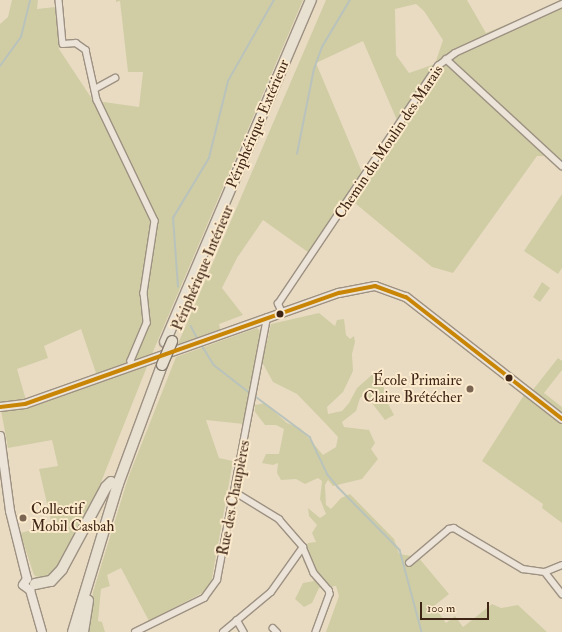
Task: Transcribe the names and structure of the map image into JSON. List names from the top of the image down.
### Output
{
  "streets": {
    "highway": ["Périphérique Extérieur", "Périphérique Intérieur"],
    "street": ["Chemin du Moulin des Marais", "Rue des Chaupières"]
  },
  "crossings": [
    ["Périphérique Extérieur", "Périphérique Intérieur"]
  ],
  "places": ["École Primaire Claire Brétécher", "Collectif Mobil Casbah"],
  "scale_bar": "100 m"
}
